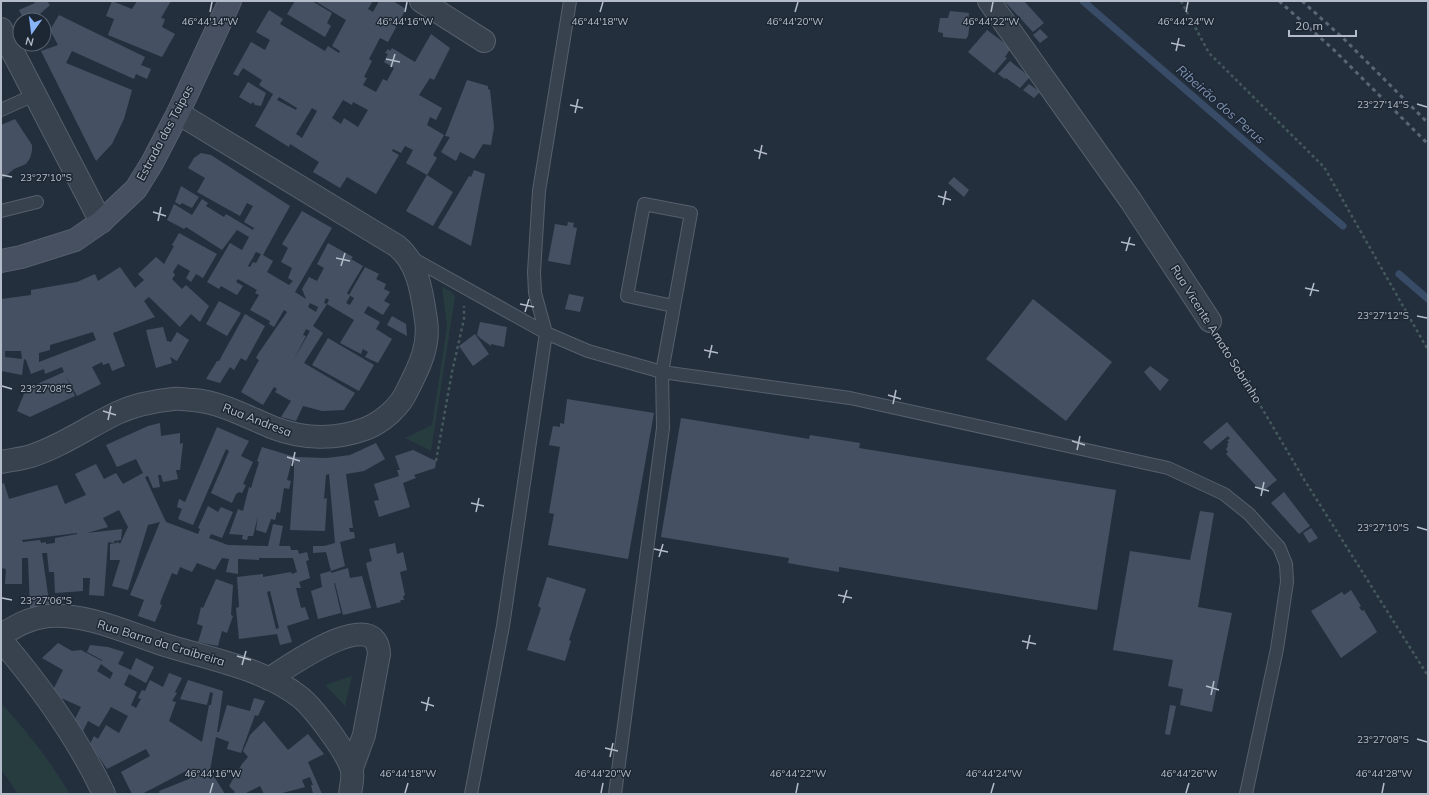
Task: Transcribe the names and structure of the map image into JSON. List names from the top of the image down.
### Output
{
  "streets": {
    "main road": ["Estrada das Taipas"],
    "street": ["Rua Vicente Amato Sobrinho", "Rua Andresa", "Rua Barra da Craibreira"]
  },
  "water": ["Ribeirão dos Perus"],
  "scale_bar": "20 m",
  "north": "bottom",
  "coordinates": [
    "46°44'14\"W",
    "46°44'16\"W",
    "46°44'18\"W",
    "46°44'20\"W",
    "46°44'22\"W",
    "46°44'24\"W",
    "23°27'14\"S",
    "23°27'10\"S",
    "23°27'12\"S",
    "23°27'08\"S",
    "23°27'06\"S",
    "46°44'26\"W",
    "46°44'28\"W"
  ]
}
